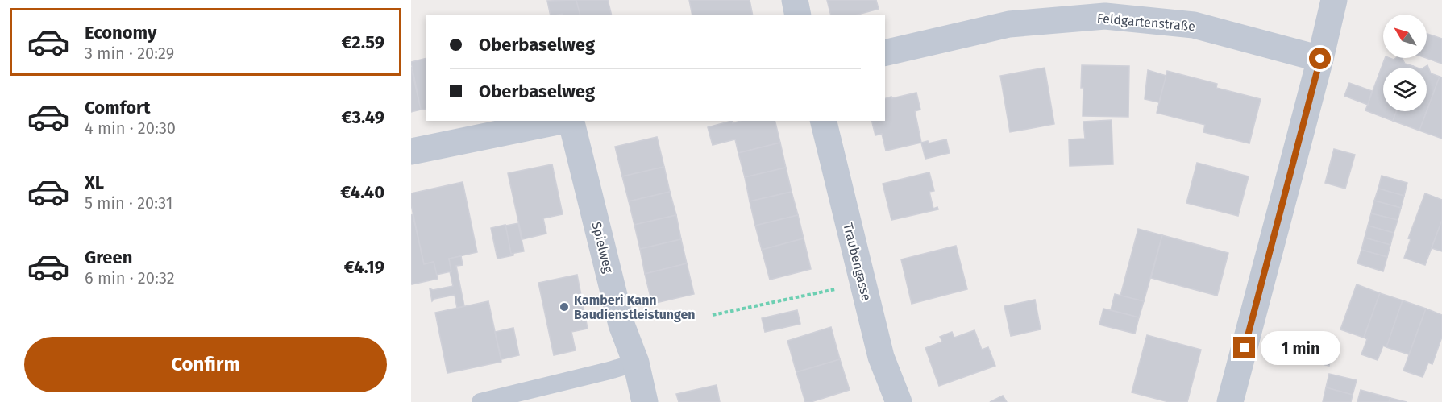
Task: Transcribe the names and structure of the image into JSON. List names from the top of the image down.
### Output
{
  "streets": {
    "street": ["Feldgartenstraße", "Spielweg", "Traubengasse"]
  },
  "places": ["Kamberi Kann Baudienstleistungen"],
  "north": "top left",
  "page": {
    "list": [
      {
        "name": "Economy",
        "note": "3 min · 20:29",
        "value": "€2.59"
      },
      {
        "name": "Comfort",
        "note": "4 min · 20:30",
        "value": "€3.49"
      },
      {
        "name": "XL",
        "note": "5 min · 20:31",
        "value": "€4.40"
      },
      {
        "name": "Green",
        "note": "6 min · 20:32",
        "value": "€4.19"
      }
    ],
    "banner": ["Oberbaselweg", "Oberbaselweg"],
    "buttons": "Confirm",
    "bubble": "1 min"
  }
}
